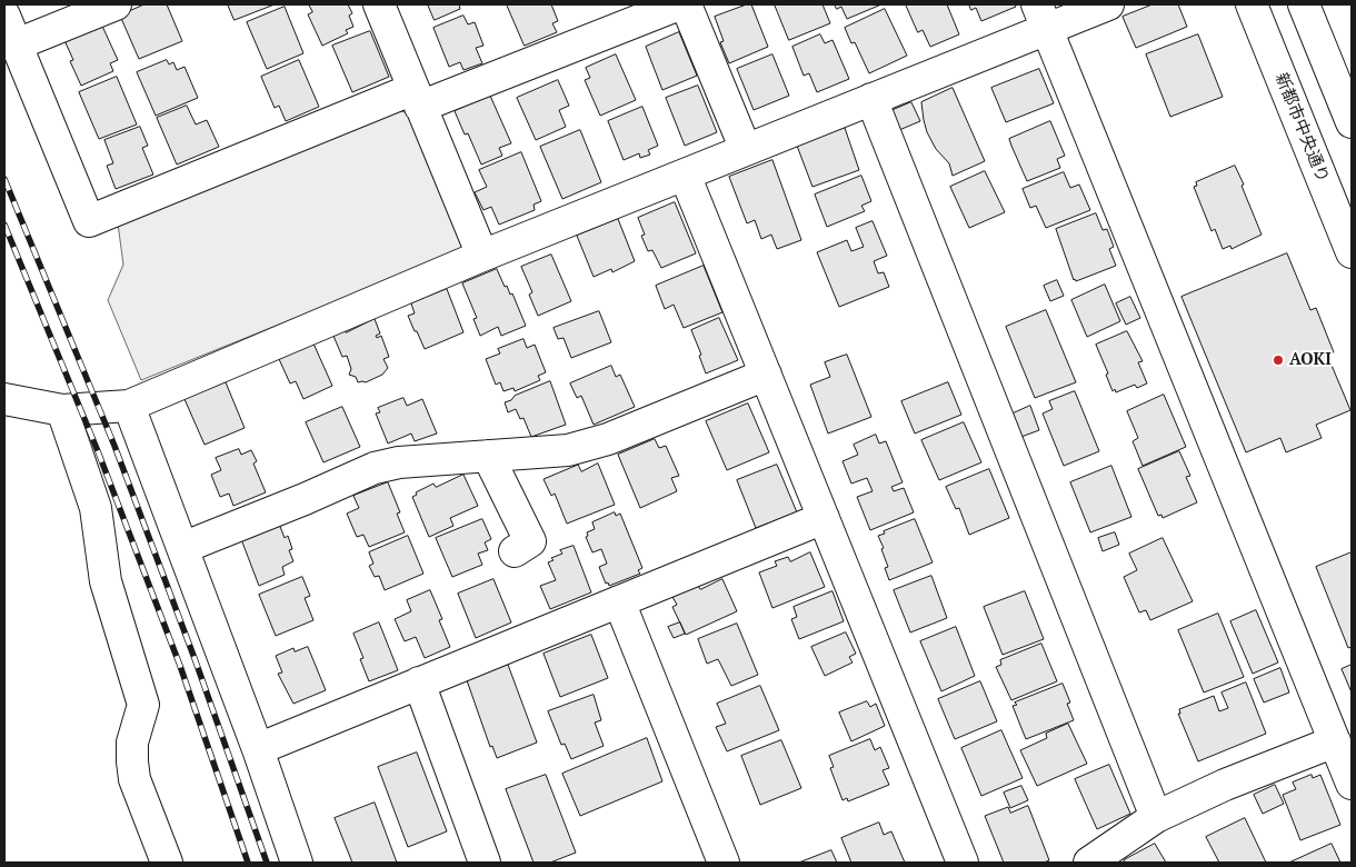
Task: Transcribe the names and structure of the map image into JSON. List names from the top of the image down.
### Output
{
  "streets": {
    "street": ["新都市中央通り"]
  },
  "places": ["AOKI"]
}
